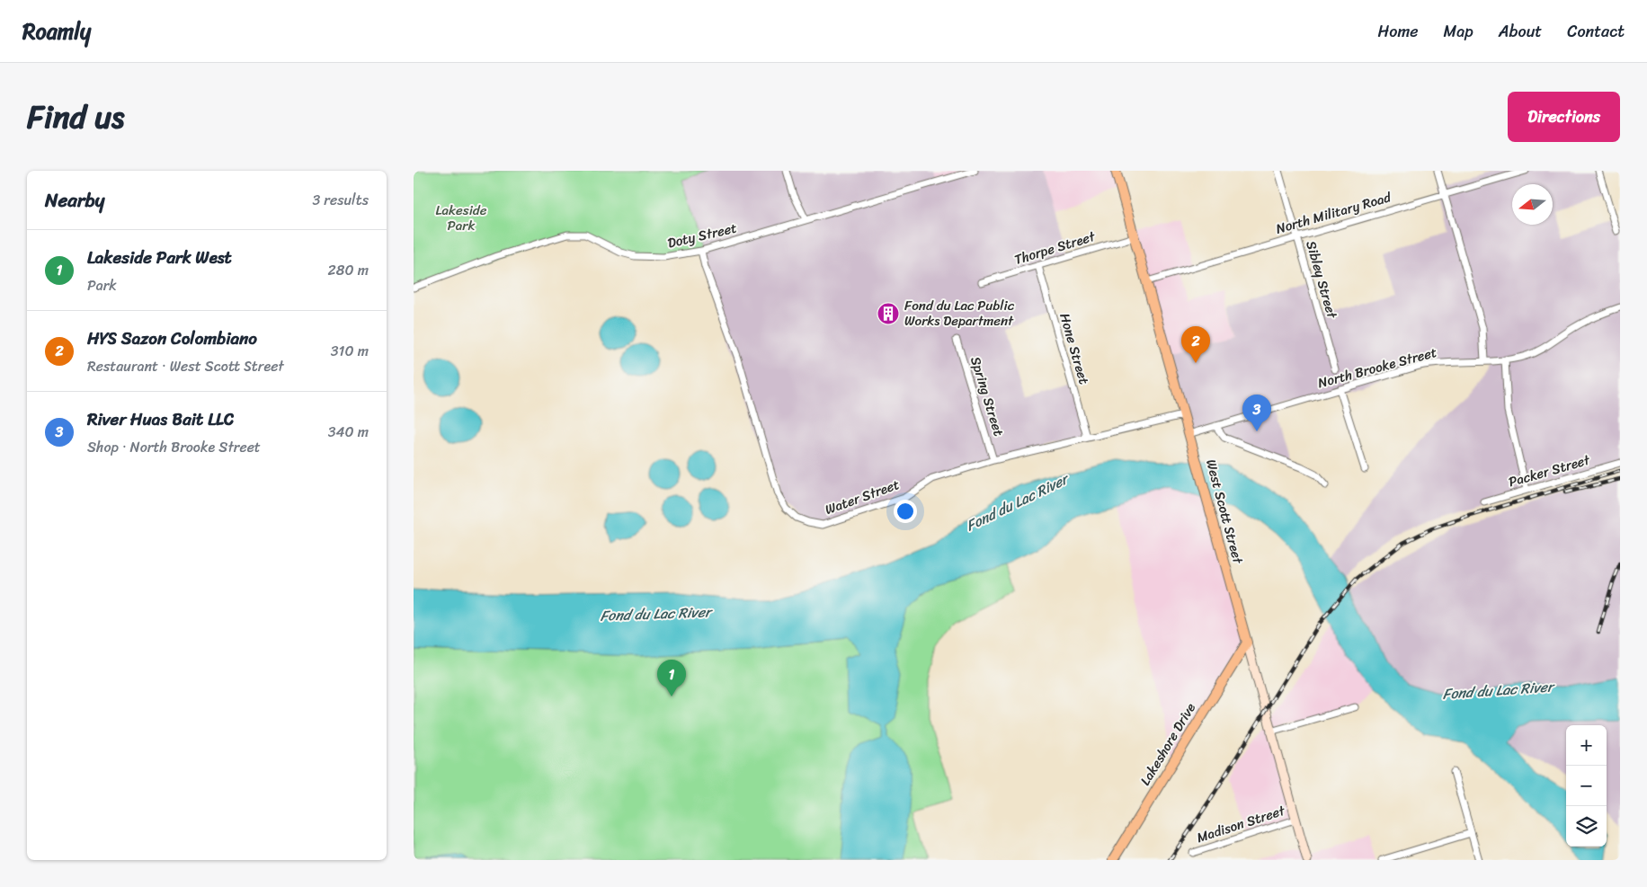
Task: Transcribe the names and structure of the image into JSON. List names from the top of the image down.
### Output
{
  "streets": {
    "main road": ["West Scott Street", "Lakeshore Drive"],
    "street": [
      "North Military Road",
      "Doty Street",
      "Thorpe Street",
      "Sibley Street",
      "Hone Street",
      "North Brooke Street",
      "Spring Street",
      "Packer Street",
      "Water Street",
      "Madison Street"
    ]
  },
  "crossings": [
    ["North Military Road", "Sibley Street"],
    ["North Military Road", "West Scott Street"],
    ["Doty Street", "Water Street"],
    ["Thorpe Street", "Hone Street"],
    ["Thorpe Street", "West Scott Street"],
    ["Hone Street", "Water Street"],
    ["North Brooke Street", "West Scott Street"],
    ["Spring Street", "Water Street"],
    ["Water Street", "West Scott Street"],
    ["West Scott Street", "Lakeshore Drive"],
    ["West Scott Street", "Madison Street"]
  ],
  "water": ["Fond du Lac River"],
  "parks": ["Lakeside Park"],
  "places": {
    "building": ["Fond du Lac Public Works Department"]
  },
  "north": "left",
  "page": {
    "header": "Roamly",
    "nav": [
      "Home",
      "Map",
      "About",
      "Contact"
    ],
    "title": "Find us",
    "buttons": "Directions",
    "heading": ["Nearby", "3 results"],
    "list": [
      {
        "mark": "1",
        "name": "Lakeside Park West",
        "note": "Park",
        "value": "280 m"
      },
      {
        "mark": "2",
        "name": "HYS Sazon Colombiano",
        "note": "Restaurant · West Scott Street",
        "value": "310 m"
      },
      {
        "mark": "3",
        "name": "River Huas Bait LLC",
        "note": "Shop · North Brooke Street",
        "value": "340 m"
      }
    ],
    "pins": ["2", "3", "1"],
    "map_buttons": ["+", "−"]
  }
}
